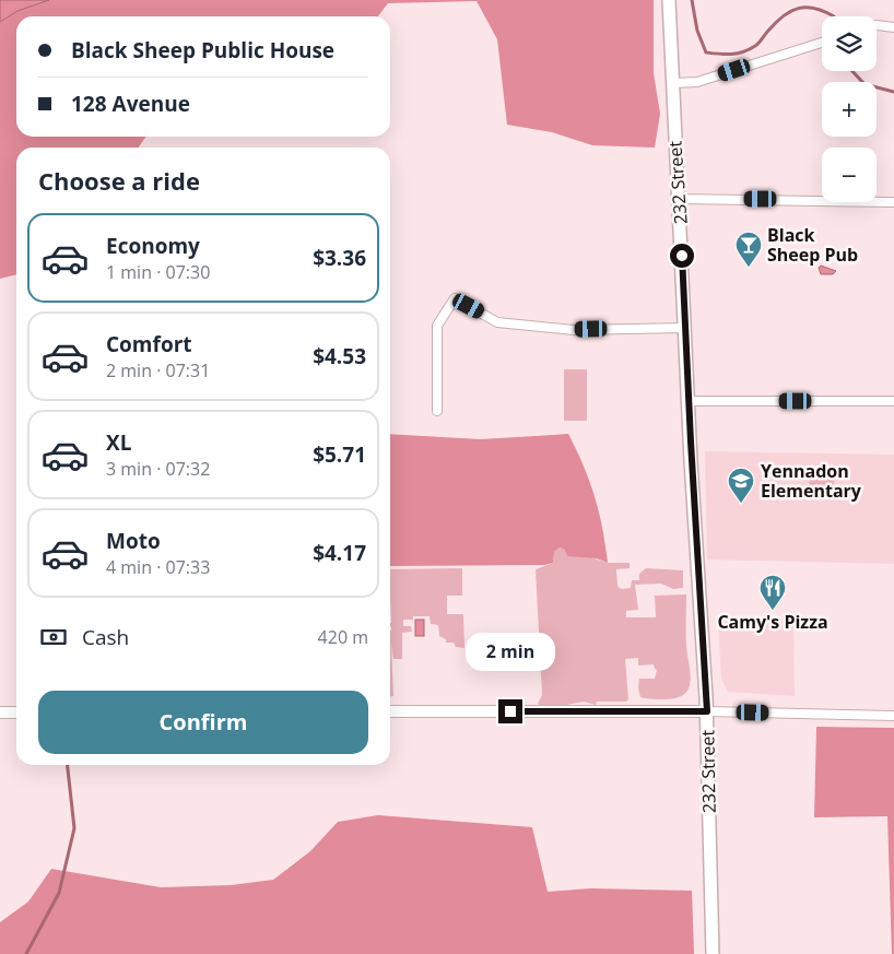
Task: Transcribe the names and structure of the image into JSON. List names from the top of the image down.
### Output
{
  "streets": {
    "main road": ["232 Street"]
  },
  "places": {
    "bar": ["Black Sheep Pub"],
    "school or university": ["Yennadon Elementary"],
    "restaurant": ["Camy's Pizza"]
  },
  "page": {
    "map_buttons": ["+", "−"],
    "banner": ["Black Sheep Public House", "128 Avenue"],
    "heading": "Choose a ride",
    "list": [
      {
        "name": "Economy",
        "note": "1 min · 07:30",
        "value": "$3.36"
      },
      {
        "name": "Comfort",
        "note": "2 min · 07:31",
        "value": "$4.53"
      },
      {
        "name": "XL",
        "note": "3 min · 07:32",
        "value": "$5.71"
      },
      {
        "name": "Moto",
        "note": "4 min · 07:33",
        "value": "$4.17"
      }
    ],
    "pay": ["Cash", "420 m"],
    "bubble": "2 min",
    "buttons": "Confirm"
  }
}
